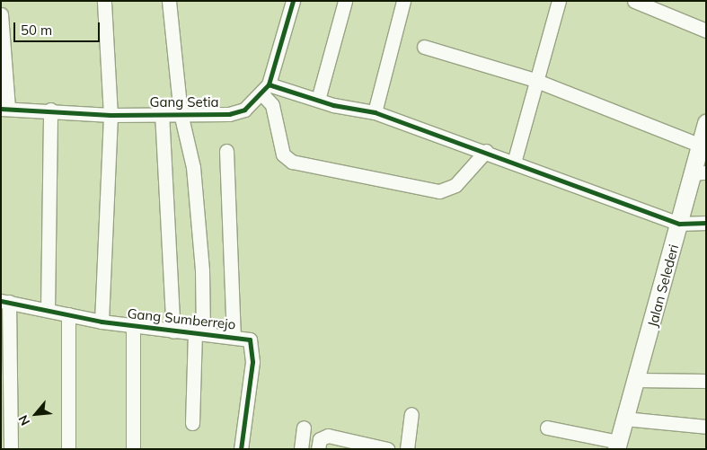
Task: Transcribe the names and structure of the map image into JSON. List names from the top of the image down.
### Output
{
  "streets": {
    "street": ["Gang Setia", "Jalan Selederi", "Gang Sumberrejo"]
  },
  "scale_bar": "50 m",
  "north": "bottom left"
}
